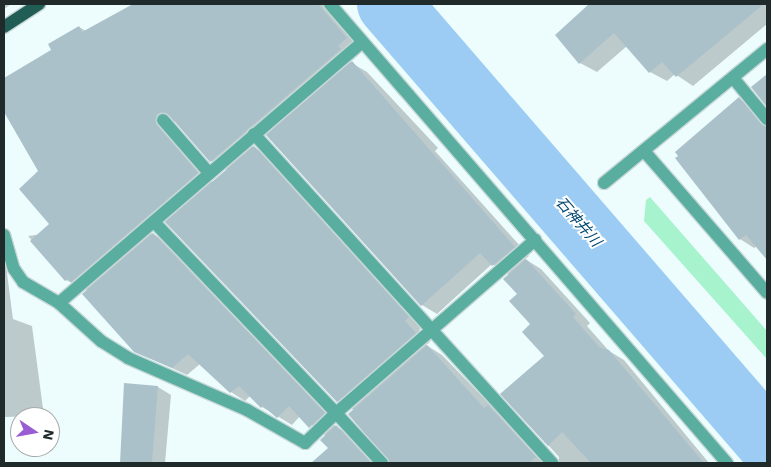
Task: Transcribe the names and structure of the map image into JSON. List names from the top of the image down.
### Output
{
  "water": ["石神井川"],
  "north": "right"
}
